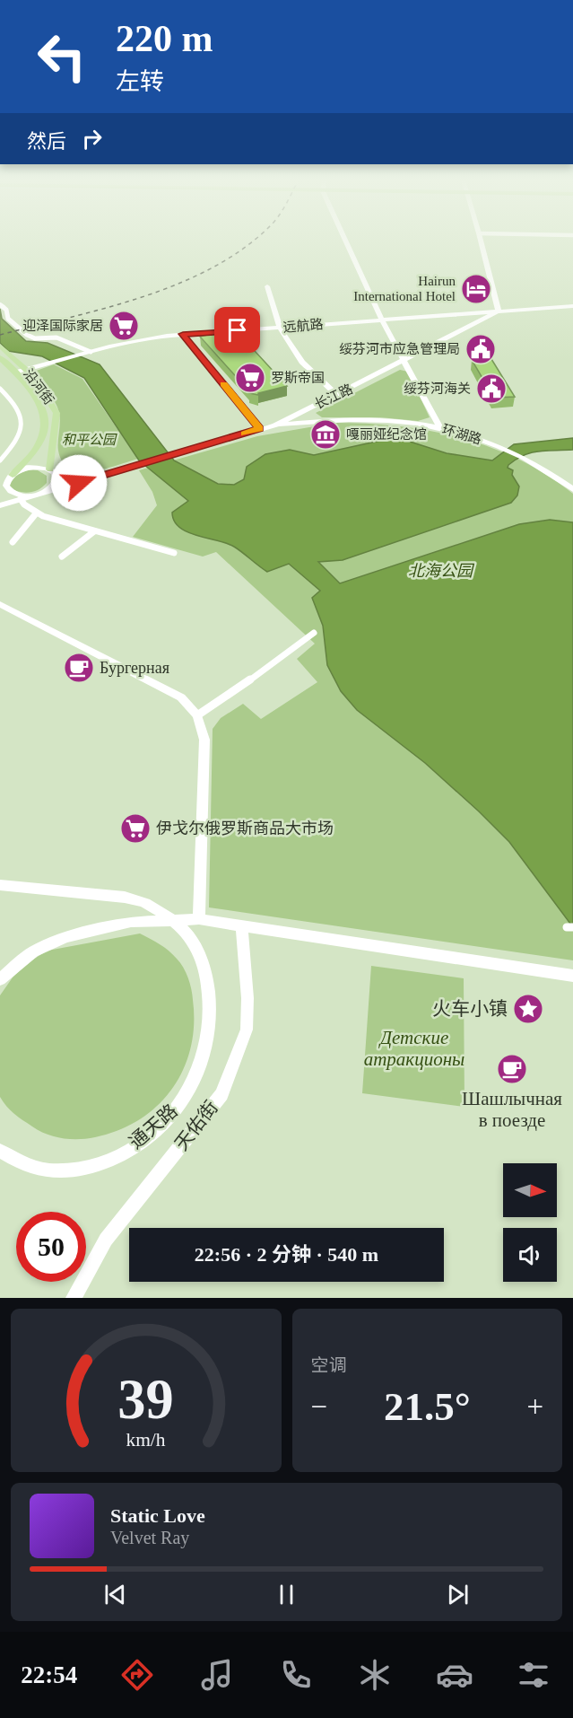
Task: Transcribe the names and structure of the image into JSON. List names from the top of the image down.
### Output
{
  "streets": {
    "main road": ["沿河街"],
    "street": [
      "远航路",
      "长江路",
      "环湖路",
      "天佑街",
      "通天路"
    ]
  },
  "crossings": [
    ["远航路", "沿河街"],
    ["远航路", "长江路"],
    ["沿河街", "长江路"],
    ["长江路", "环湖路"]
  ],
  "parks": ["和平公园", "北海公园", "Детские атракционы"],
  "places": {
    "hotel": ["Hairun International Hotel"],
    "supermarket": ["迎泽国际家居", "罗斯帝国", "伊戈尔俄罗斯商品大市场"],
    "public building": ["绥芬河市应急管理局", "绥芬河海关"],
    "museum": ["嘎丽娅纪念馆"],
    "cafe": ["Бургерная", "Шашлычная в поезде"],
    "place": ["火车小镇"]
  },
  "north": "right",
  "page": {
    "turn": ["220 m", "左转"],
    "then": "然后",
    "limit": "50",
    "trip": "22:56 · 2 分钟 · 540 m",
    "tile": "空调",
    "heat": ["−", "21.5°", "+"],
    "song": ["Static Love", "Velvet Ray"],
    "tabs": "22:54",
    "gauge": ["39", "km/h"]
  }
}
